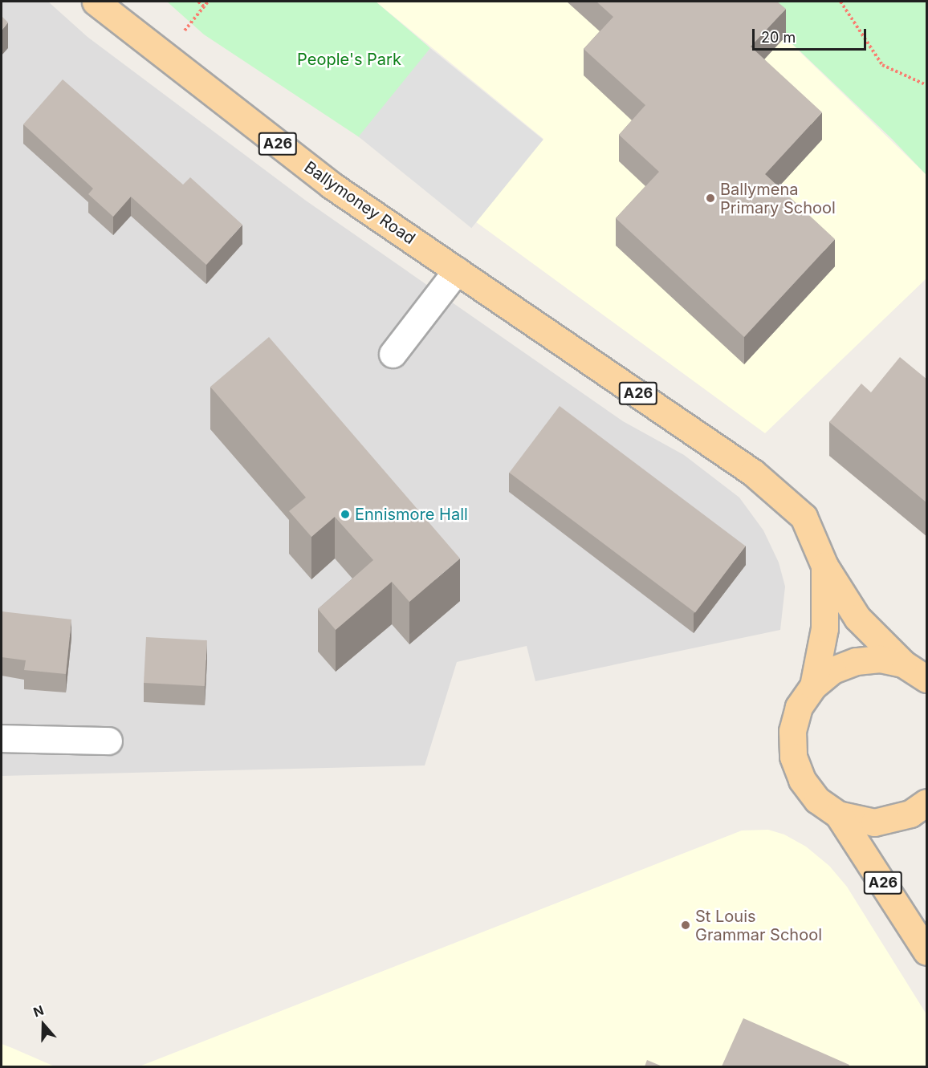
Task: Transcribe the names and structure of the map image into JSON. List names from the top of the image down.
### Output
{
  "streets": {
    "main road": ["A26", "Ballymoney Road"]
  },
  "crossings": [
    ["A26", "Ballymoney Road"]
  ],
  "parks": ["People's Park"],
  "places": ["Ballymena Primary School", "Ennismore Hall", "St Louis Grammar School"],
  "scale_bar": "20 m",
  "north": "top"
}
